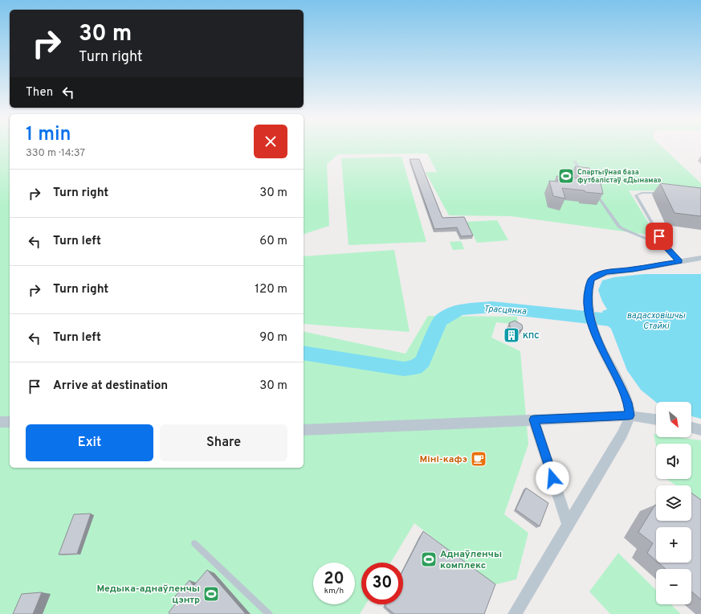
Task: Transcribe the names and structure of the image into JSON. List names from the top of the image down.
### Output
{
  "water": ["Трасцянка", "вадасховішчы Стайкі"],
  "places": {
    "sports": ["Спартыўная база футбалістаў «Дынама»", "Аднаўленчы комплекс", "Медыка-аднаўленчы цэнтр"],
    "building": ["КПС"],
    "cafe": ["Міні-кафэ"]
  },
  "north": "bottom right",
  "page": {
    "turn": ["30 m", "Turn right"],
    "then": "Then",
    "heading": ["1 min", "330 m · 14:37"],
    "list": [
      {
        "name": "Turn right",
        "value": "30 m"
      },
      {
        "name": "Turn left",
        "value": "60 m"
      },
      {
        "name": "Turn right",
        "value": "120 m"
      },
      {
        "name": "Turn left",
        "value": "90 m"
      },
      {
        "name": "Arrive at destination",
        "value": "30 m"
      }
    ],
    "map_buttons": ["+", "−"],
    "buttons": ["Exit", "Share"],
    "speed": "20 km/h",
    "limit": "30"
  }
}
